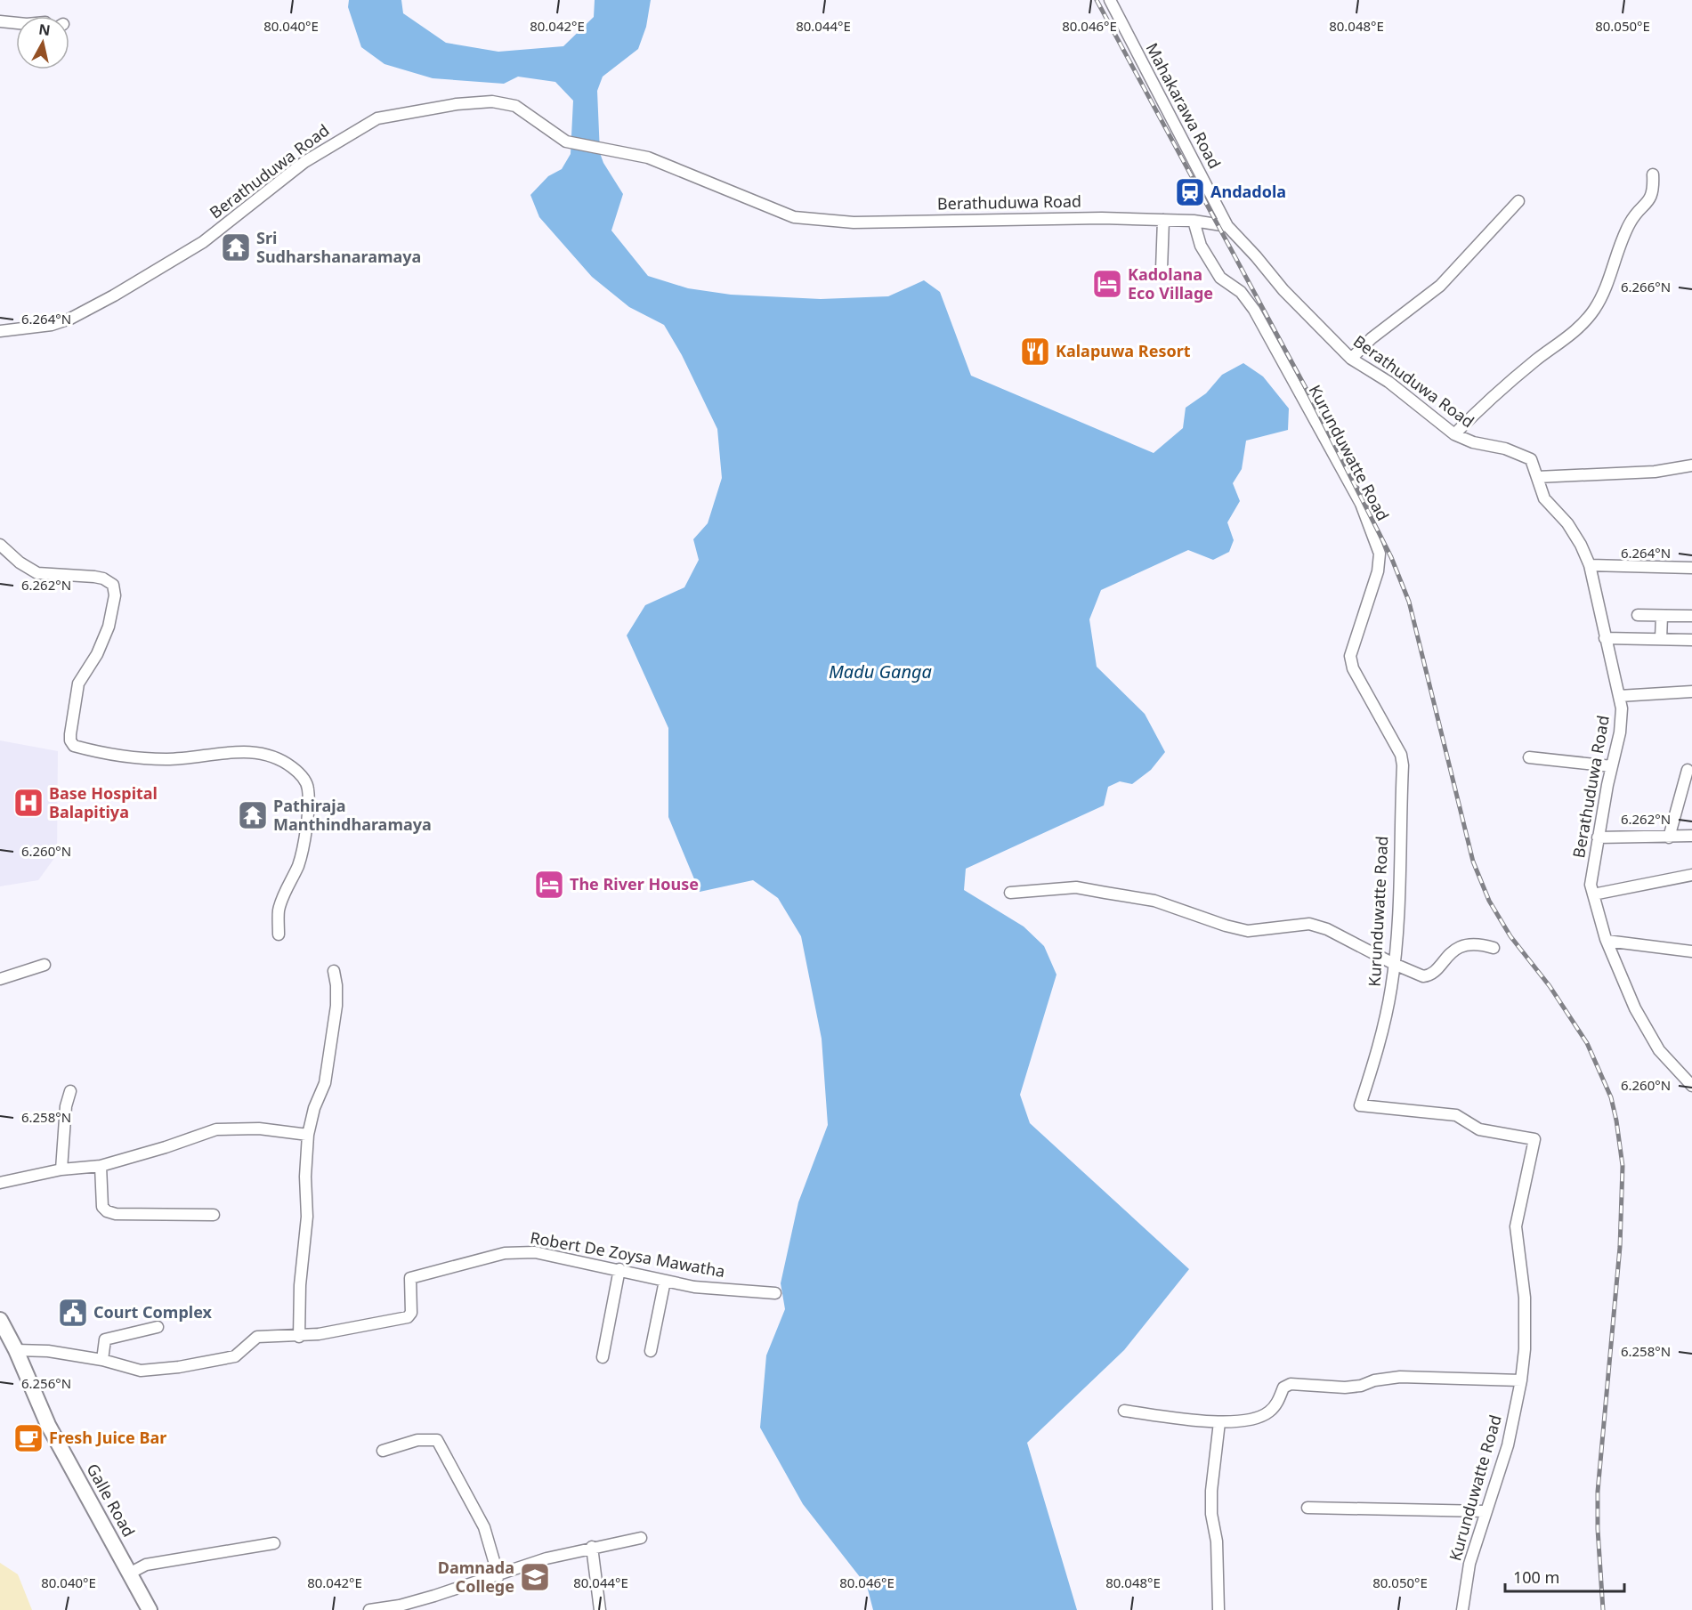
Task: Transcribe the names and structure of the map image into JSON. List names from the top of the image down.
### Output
{
  "streets": {
    "highway": ["Galle Road"],
    "street": [
      "Mahakarawa Road",
      "Berathuduwa Road",
      "Kurunduwatte Road",
      "Robert De Zoysa Mawatha"
    ]
  },
  "crossings": [
    ["Mahakarawa Road", "Berathuduwa Road"],
    ["Berathuduwa Road", "Kurunduwatte Road"],
    ["Robert De Zoysa Mawatha", "Galle Road"]
  ],
  "water": ["Madu Ganga"],
  "places": {
    "station": ["Andadola"],
    "temple": ["Sri Sudharshanaramaya", "Pathiraja Manthindharamaya"],
    "hotel": ["Kadolana Eco Village", "The River House"],
    "restaurant": ["Kalapuwa Resort"],
    "hospital": ["Base Hospital Balapitiya"],
    "public building": ["Court Complex"],
    "cafe": ["Fresh Juice Bar"],
    "school or university": ["Damnada College"]
  },
  "scale_bar": "100 m",
  "north": "top",
  "coordinates": [
    "80.040°E",
    "80.042°E",
    "80.044°E",
    "80.046°E",
    "80.048°E",
    "80.050°E",
    "6.266°N",
    "6.264°N",
    "6.262°N",
    "6.260°N",
    "6.258°N",
    "6.256°N"
  ]
}
